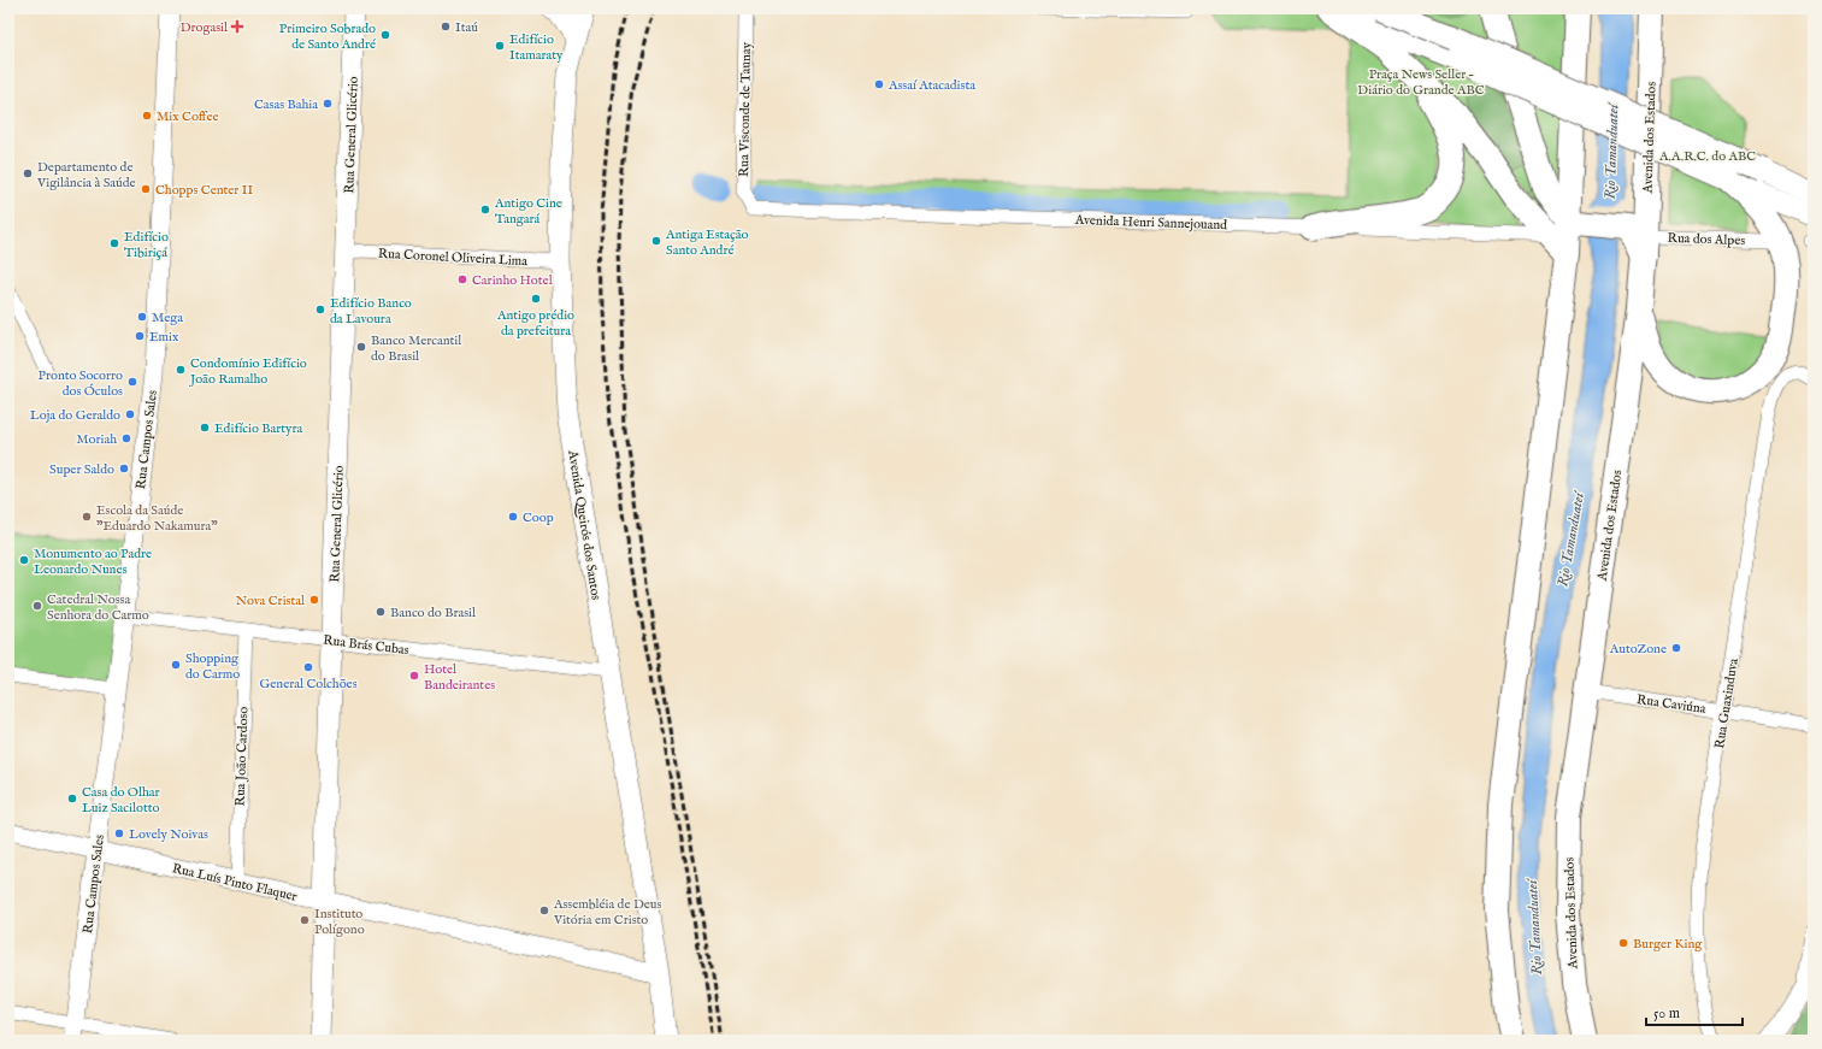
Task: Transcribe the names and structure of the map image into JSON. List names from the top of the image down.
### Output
{
  "streets": {
    "highway": ["Avenida dos Estados"],
    "main road": ["Rua General Glicério", "Avenida Queirós dos Santos"],
    "street": [
      "Rua Visconde de Taunay",
      "Avenida Henri Sannejouand",
      "Rua dos Alpes",
      "Rua Coronel Oliveira Lima",
      "Rua Campos Sales",
      "Rua Brás Cubas",
      "Rua Caviúna",
      "Rua Guaxinduva",
      "Rua João Cardoso",
      "Rua Luís Pinto Flaquer"
    ]
  },
  "crossings": [
    ["Rua Visconde de Taunay", "Avenida Henri Sannejouand"],
    ["Rua General Glicério", "Rua Coronel Oliveira Lima"],
    ["Rua General Glicério", "Rua Brás Cubas"],
    ["Rua General Glicério", "Rua Luís Pinto Flaquer"],
    ["Avenida dos Estados", "Rua dos Alpes"],
    ["Avenida dos Estados", "Rua Caviúna"],
    ["Rua Coronel Oliveira Lima", "Avenida Queirós dos Santos"],
    ["Rua Campos Sales", "Rua Brás Cubas"],
    ["Rua Campos Sales", "Rua Luís Pinto Flaquer"],
    ["Avenida Queirós dos Santos", "Rua Brás Cubas"],
    ["Avenida Queirós dos Santos", "Rua Luís Pinto Flaquer"],
    ["Rua Brás Cubas", "Rua João Cardoso"],
    ["Rua Caviúna", "Rua Guaxinduva"],
    ["Rua João Cardoso", "Rua Luís Pinto Flaquer"]
  ],
  "water": ["Rio Tamanduateí"],
  "parks": ["Praça News Seller – Diário do Grande ABC", "A.A.R.C. do ABC"],
  "places": {
    "health": ["Drogasil"],
    "other": [
      "Itaú",
      "Primeiro Sobrado de Santo André",
      "Edifício Itamaraty",
      "Assaí Atacadista",
      "Casas Bahia",
      "Mix Coffee",
      "Departamento de Vigilância à Saúde",
      "Chopps Center II",
      "Antigo Cine Tangará",
      "Antiga Estação Santo André",
      "Edifício Tibiriçá",
      "Carinho Hotel",
      "Antigo prédio da prefeitura",
      "Edifício Banco da Lavoura",
      "Mega",
      "Emix",
      "Banco Mercantil do Brasil",
      "Condomínio Edifício João Ramalho",
      "Pronto Socorro dos Óculos",
      "Loja do Geraldo",
      "Edifício Bartyra",
      "Moriah",
      "Super Saldo",
      "Escola da Saúde \"Eduardo Nakamura\"",
      "Coop",
      "Monumento ao Padre Leonardo Nunes",
      "Nova Cristal",
      "Catedral Nossa Senhora do Carmo",
      "Banco do Brasil",
      "AutoZone",
      "Shopping do Carmo",
      "General Colchões",
      "Hotel Bandeirantes",
      "Casa do Olhar Luiz Sacilotto",
      "Lovely Noivas",
      "Assembléia de Deus Vitória em Cristo",
      "Instituto Polígono",
      "Burger King"
    ]
  },
  "scale_bar": "50 m"
}
